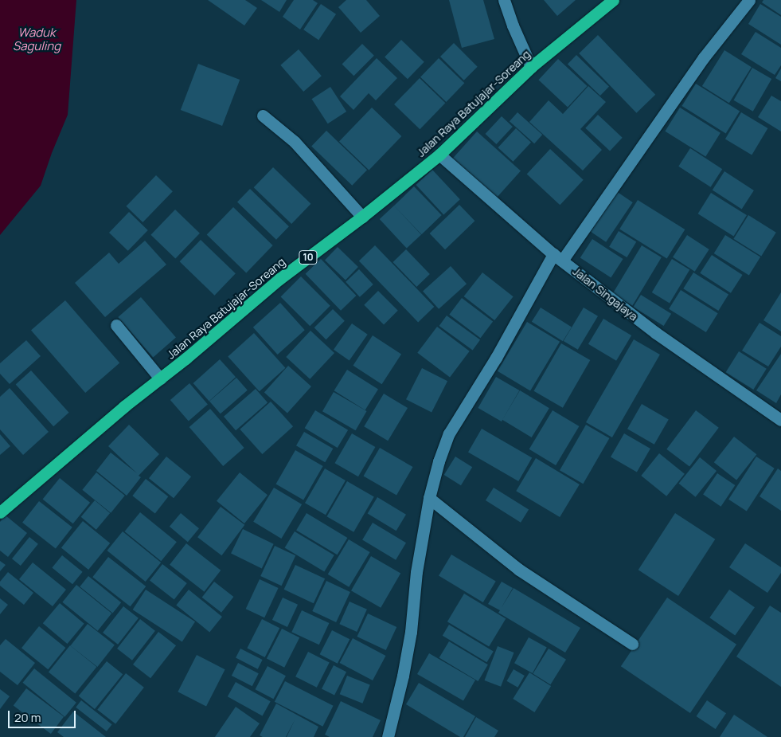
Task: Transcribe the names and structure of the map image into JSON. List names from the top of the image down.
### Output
{
  "streets": {
    "highway": ["Jalan Raya Batujajar-Soreang", "10"],
    "street": ["Jalan Singajaya"]
  },
  "crossings": [
    ["Jalan Raya Batujajar-Soreang", "Jalan Singajaya"]
  ],
  "water": ["Waduk Saguling"],
  "scale_bar": "20 m"
}
